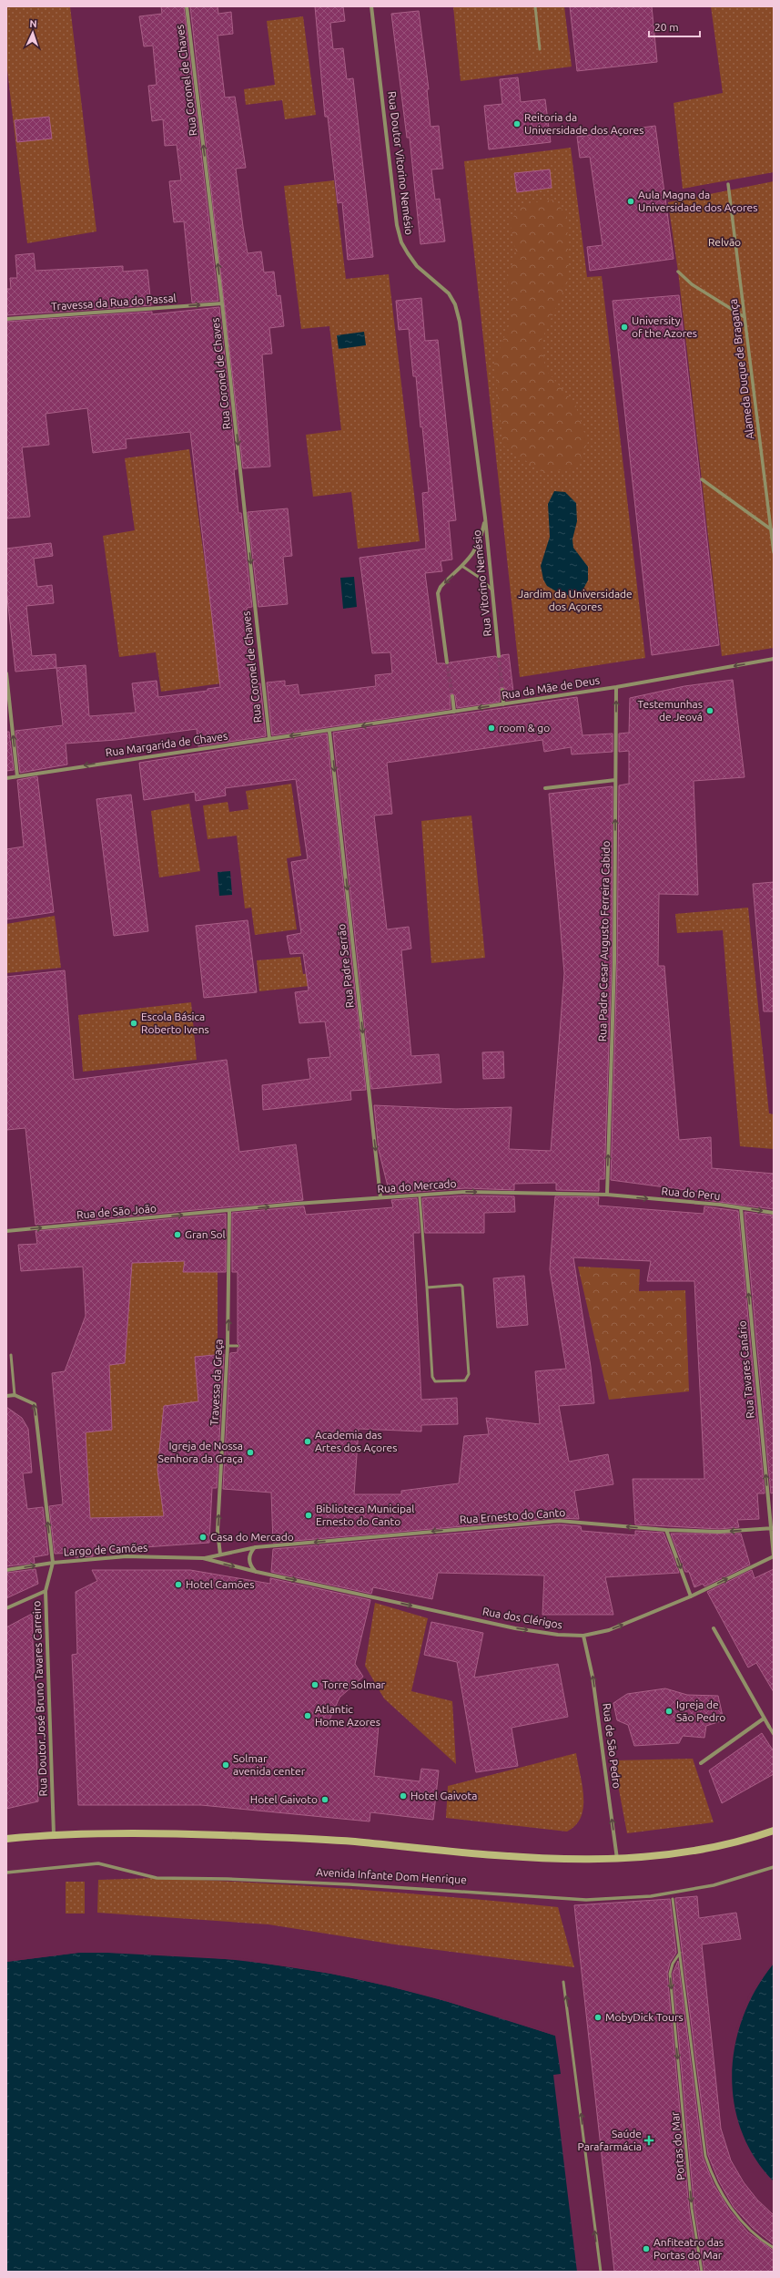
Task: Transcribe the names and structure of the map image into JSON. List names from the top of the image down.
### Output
{
  "streets": {
    "street": [
      "Rua Coronel de Chaves",
      "Rua Doutor Vitorino Nemésio",
      "Travessa da Rua do Passal",
      "Alameda Duque de Bragança",
      "Rua Vitorino Nemésio",
      "Rua da Mãe de Deus",
      "Rua Margarida de Chaves",
      "Rua Padre Cesar Augusto Ferreira Cabido",
      "Rua Padre Serrão",
      "Rua do Mercado",
      "Rua do Peru",
      "Rua de São João",
      "Rua Tavares Canário",
      "Travessa da Graça",
      "Rua Ernesto do Canto",
      "Largo de Camões",
      "Rua dos Clérigos",
      "Rua Doutor.José Bruno Tavares Carreiro",
      "Rua de São Pedro",
      "Avenida Infante Dom Henrique"
    ],
    "lane": ["Portas do Mar"]
  },
  "crossings": [
    ["Rua Coronel de Chaves", "Travessa da Rua do Passal"],
    ["Rua Coronel de Chaves", "Rua Margarida de Chaves"],
    ["Rua Doutor Vitorino Nemésio", "Rua Vitorino Nemésio"],
    ["Rua da Mãe de Deus", "Rua Margarida de Chaves"],
    ["Rua da Mãe de Deus", "Rua Padre Cesar Augusto Ferreira Cabido"],
    ["Rua da Mãe de Deus", "Rua Padre Serrão"],
    ["Rua Margarida de Chaves", "Rua Padre Serrão"],
    ["Rua Padre Cesar Augusto Ferreira Cabido", "Rua do Mercado"],
    ["Rua Padre Cesar Augusto Ferreira Cabido", "Rua do Peru"],
    ["Rua Padre Serrão", "Rua do Mercado"],
    ["Rua do Mercado", "Rua do Peru"],
    ["Rua do Mercado", "Rua de São João"],
    ["Rua do Mercado", "Travessa da Graça"],
    ["Rua do Peru", "Rua Tavares Canário"],
    ["Rua de São João", "Travessa da Graça"],
    ["Rua Tavares Canário", "Rua Ernesto do Canto"],
    ["Rua Tavares Canário", "Rua dos Clérigos"],
    ["Travessa da Graça", "Largo de Camões"],
    ["Rua Ernesto do Canto", "Largo de Camões"],
    ["Largo de Camões", "Rua dos Clérigos"],
    ["Largo de Camões", "Rua Doutor.José Bruno Tavares Carreiro"],
    ["Rua dos Clérigos", "Rua de São Pedro"]
  ],
  "one_way": [
    "Travessa da Rua do Passal",
    "Rua da Mãe de Deus",
    "Rua Margarida de Chaves",
    "Rua Padre Cesar Augusto Ferreira Cabido",
    "Rua Padre Serrão",
    "Rua do Mercado",
    "Rua do Peru",
    "Rua de São João",
    "Rua Tavares Canário",
    "Travessa da Graça",
    "Rua Ernesto do Canto",
    "Rua dos Clérigos",
    "Rua de São Pedro"
  ],
  "parks": ["Relvão", "Jardim da Universidade dos Açores"],
  "places": {
    "other": [
      "Reitoria da Universidade dos Açores",
      "Aula Magna da Universidade dos Açores",
      "University of the Azores",
      "Testemunhas de Jeová",
      "room & go",
      "Escola Básica Roberto Ivens",
      "Gran Sol",
      "Academia das Artes dos Açores",
      "Igreja de Nossa Senhora da Graça",
      "Biblioteca Municipal Ernesto do Canto",
      "Casa do Mercado",
      "Hotel Camões",
      "Torre Solmar",
      "Igreja de São Pedro",
      "Atlantic Home Azores",
      "Solmar avenida center",
      "Hotel Gaivota",
      "Hotel Gaivoto",
      "MobyDick Tours",
      "Anfiteatro das Portas do Mar"
    ],
    "health": ["Saúde Parafarmácia"]
  },
  "scale_bar": "20 m",
  "north": "top"
}
